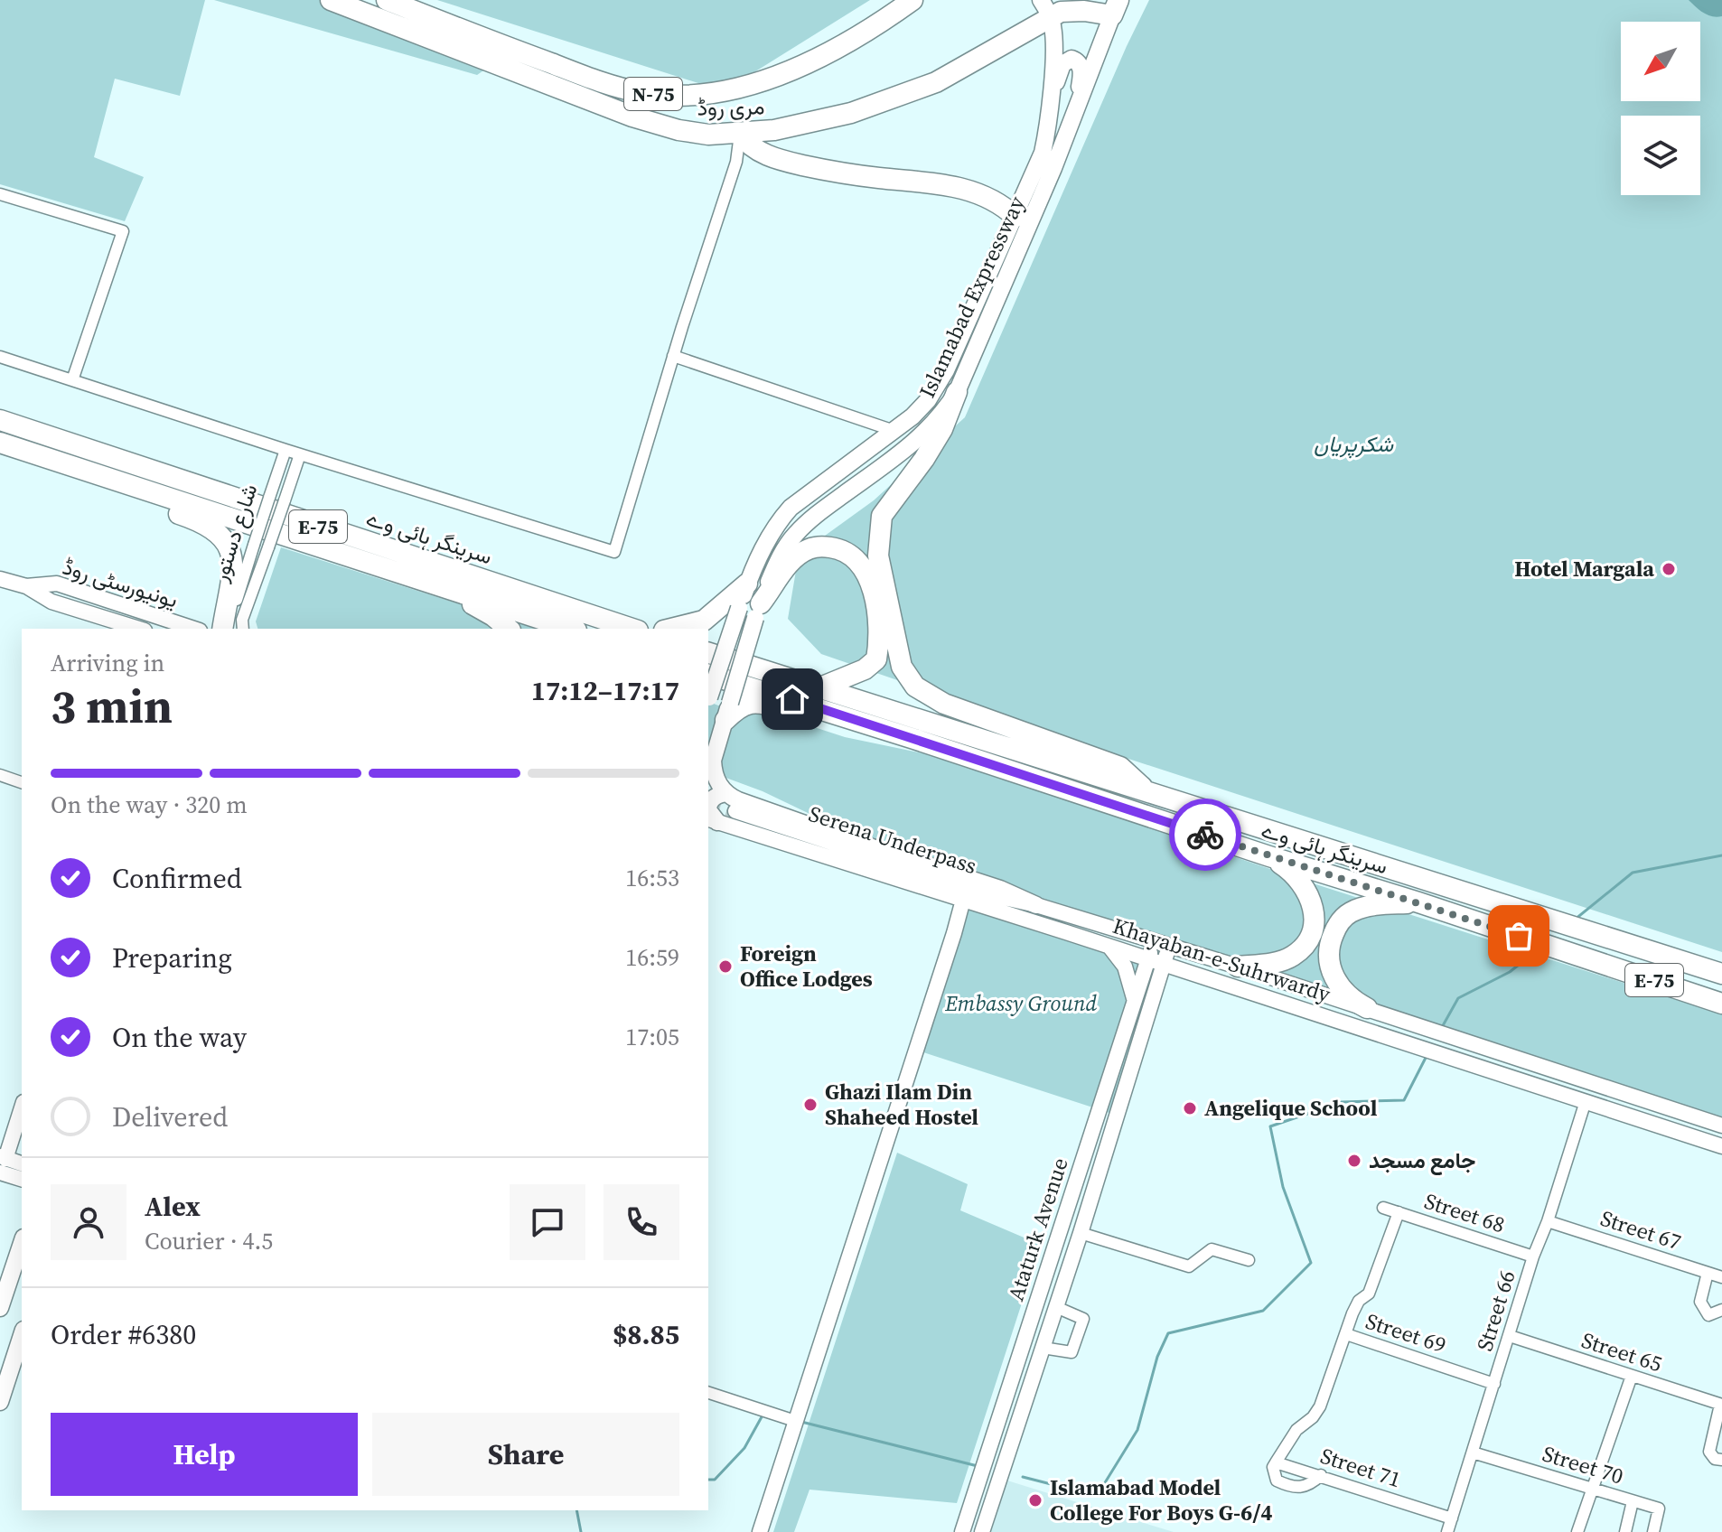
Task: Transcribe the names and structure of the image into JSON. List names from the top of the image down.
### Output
{
  "streets": {
    "highway": [
      "N-75",
      "مری روڈ",
      "E-75",
      "سرینگر ہائی وے"
    ],
    "main road": ["Islamabad Expressway"],
    "street": [
      "شارع دستور",
      "یونیورسٹی روڈ",
      "Serena Underpass",
      "Khayaban-e-Suhrwardy",
      "Street 68",
      "Ataturk Avenue",
      "Street 67",
      "Street 66",
      "Street 69",
      "Street 65",
      "Street 70",
      "Street 71"
    ]
  },
  "crossings": [
    ["مری روڈ", "Islamabad Expressway"],
    ["Serena Underpass", "Khayaban-e-Suhrwardy"],
    ["Khayaban-e-Suhrwardy", "Ataturk Avenue"],
    ["Khayaban-e-Suhrwardy", "Street 66"],
    ["Street 68", "Street 66"],
    ["Street 67", "Street 66"],
    ["Street 66", "Street 69"],
    ["Street 66", "Street 65"],
    ["Street 66", "Street 70"],
    ["Street 66", "Street 71"]
  ],
  "parks": ["شکرپریاں", "Embassy Ground"],
  "places": [
    "Hotel Margala",
    "Foreign Office Lodges",
    "Ghazi Ilam Din Shaheed Hostel",
    "Angelique School",
    "جامع مسجد",
    "Islamabad Model College For Boys G-6/4"
  ],
  "north": "bottom left",
  "page": {
    "heading": ["3 min", "Arriving in", "17:12–17:17"],
    "panel": [
      "Alex",
      "Courier · 4.5",
      "Order #6380",
      "$8.85"
    ],
    "bar": "On the way · 320 m",
    "list": [
      ["Confirmed", "16:53"],
      ["Preparing", "16:59"],
      ["On the way", "17:05"],
      "Delivered"
    ],
    "buttons": ["Help", "Share"]
  }
}
